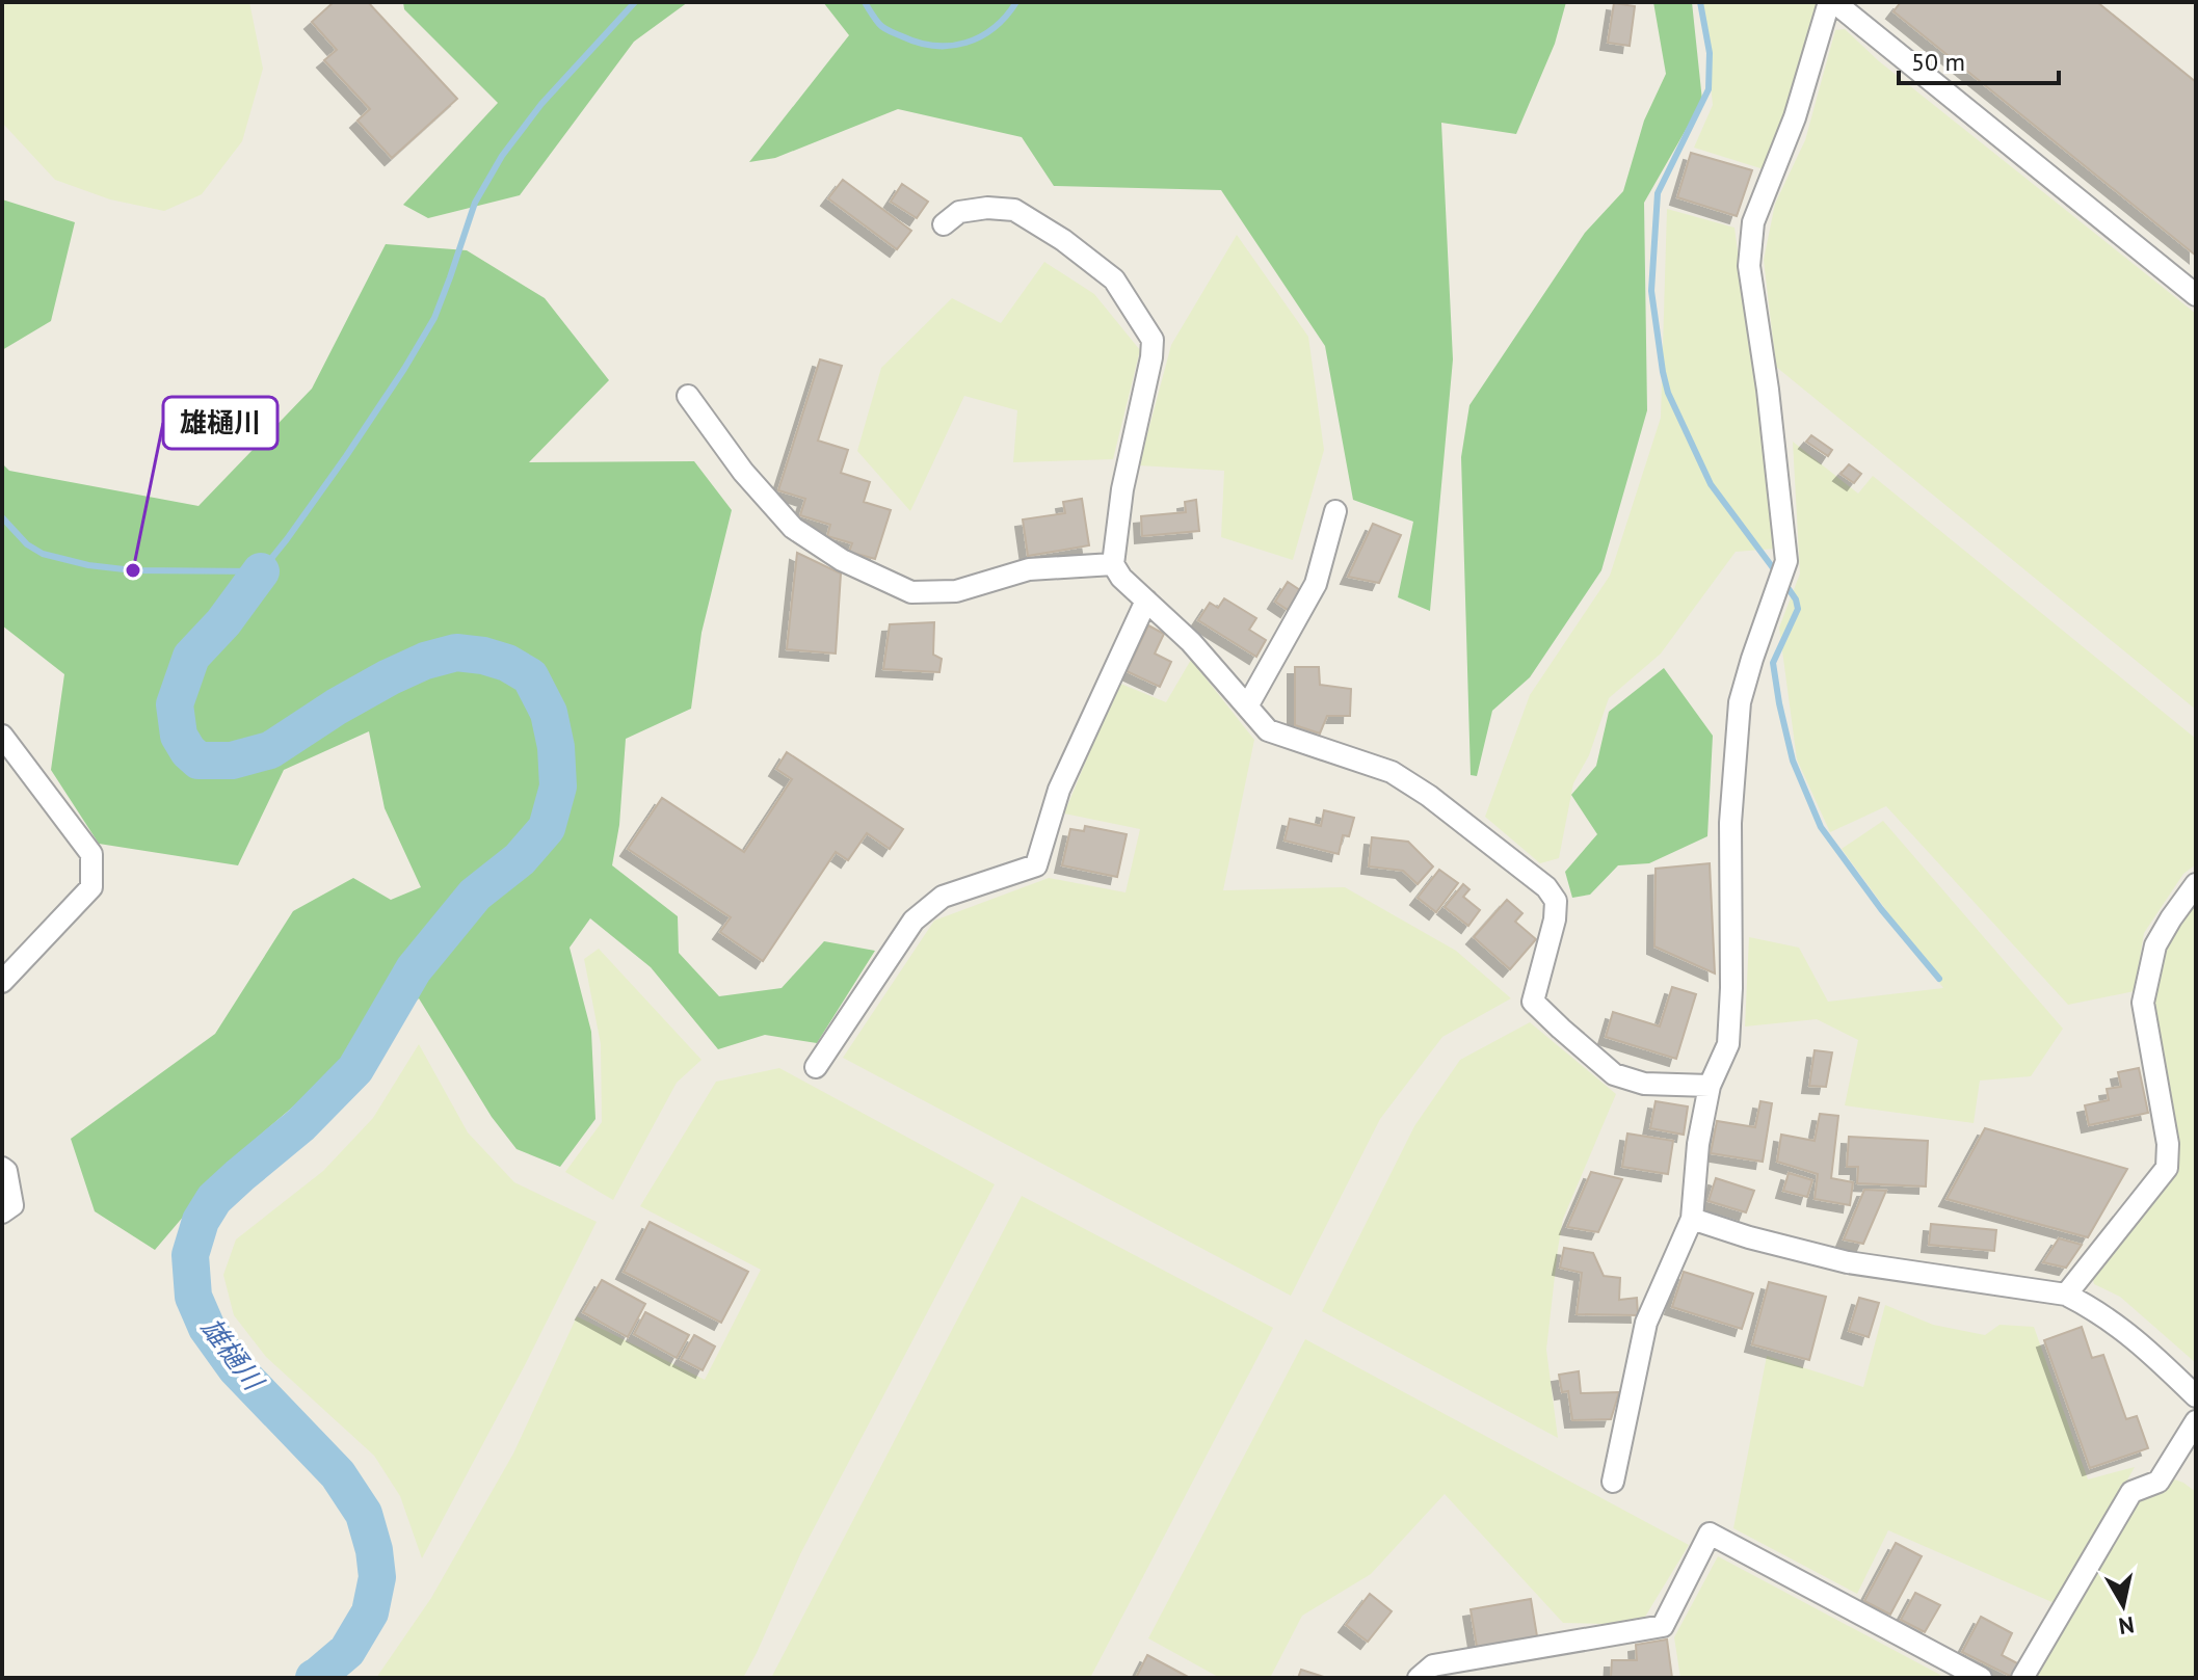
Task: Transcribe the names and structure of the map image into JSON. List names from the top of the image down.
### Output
{
  "water": ["雄樋川"],
  "places": ["雄樋川"],
  "scale_bar": "50 m",
  "north": "bottom"
}
